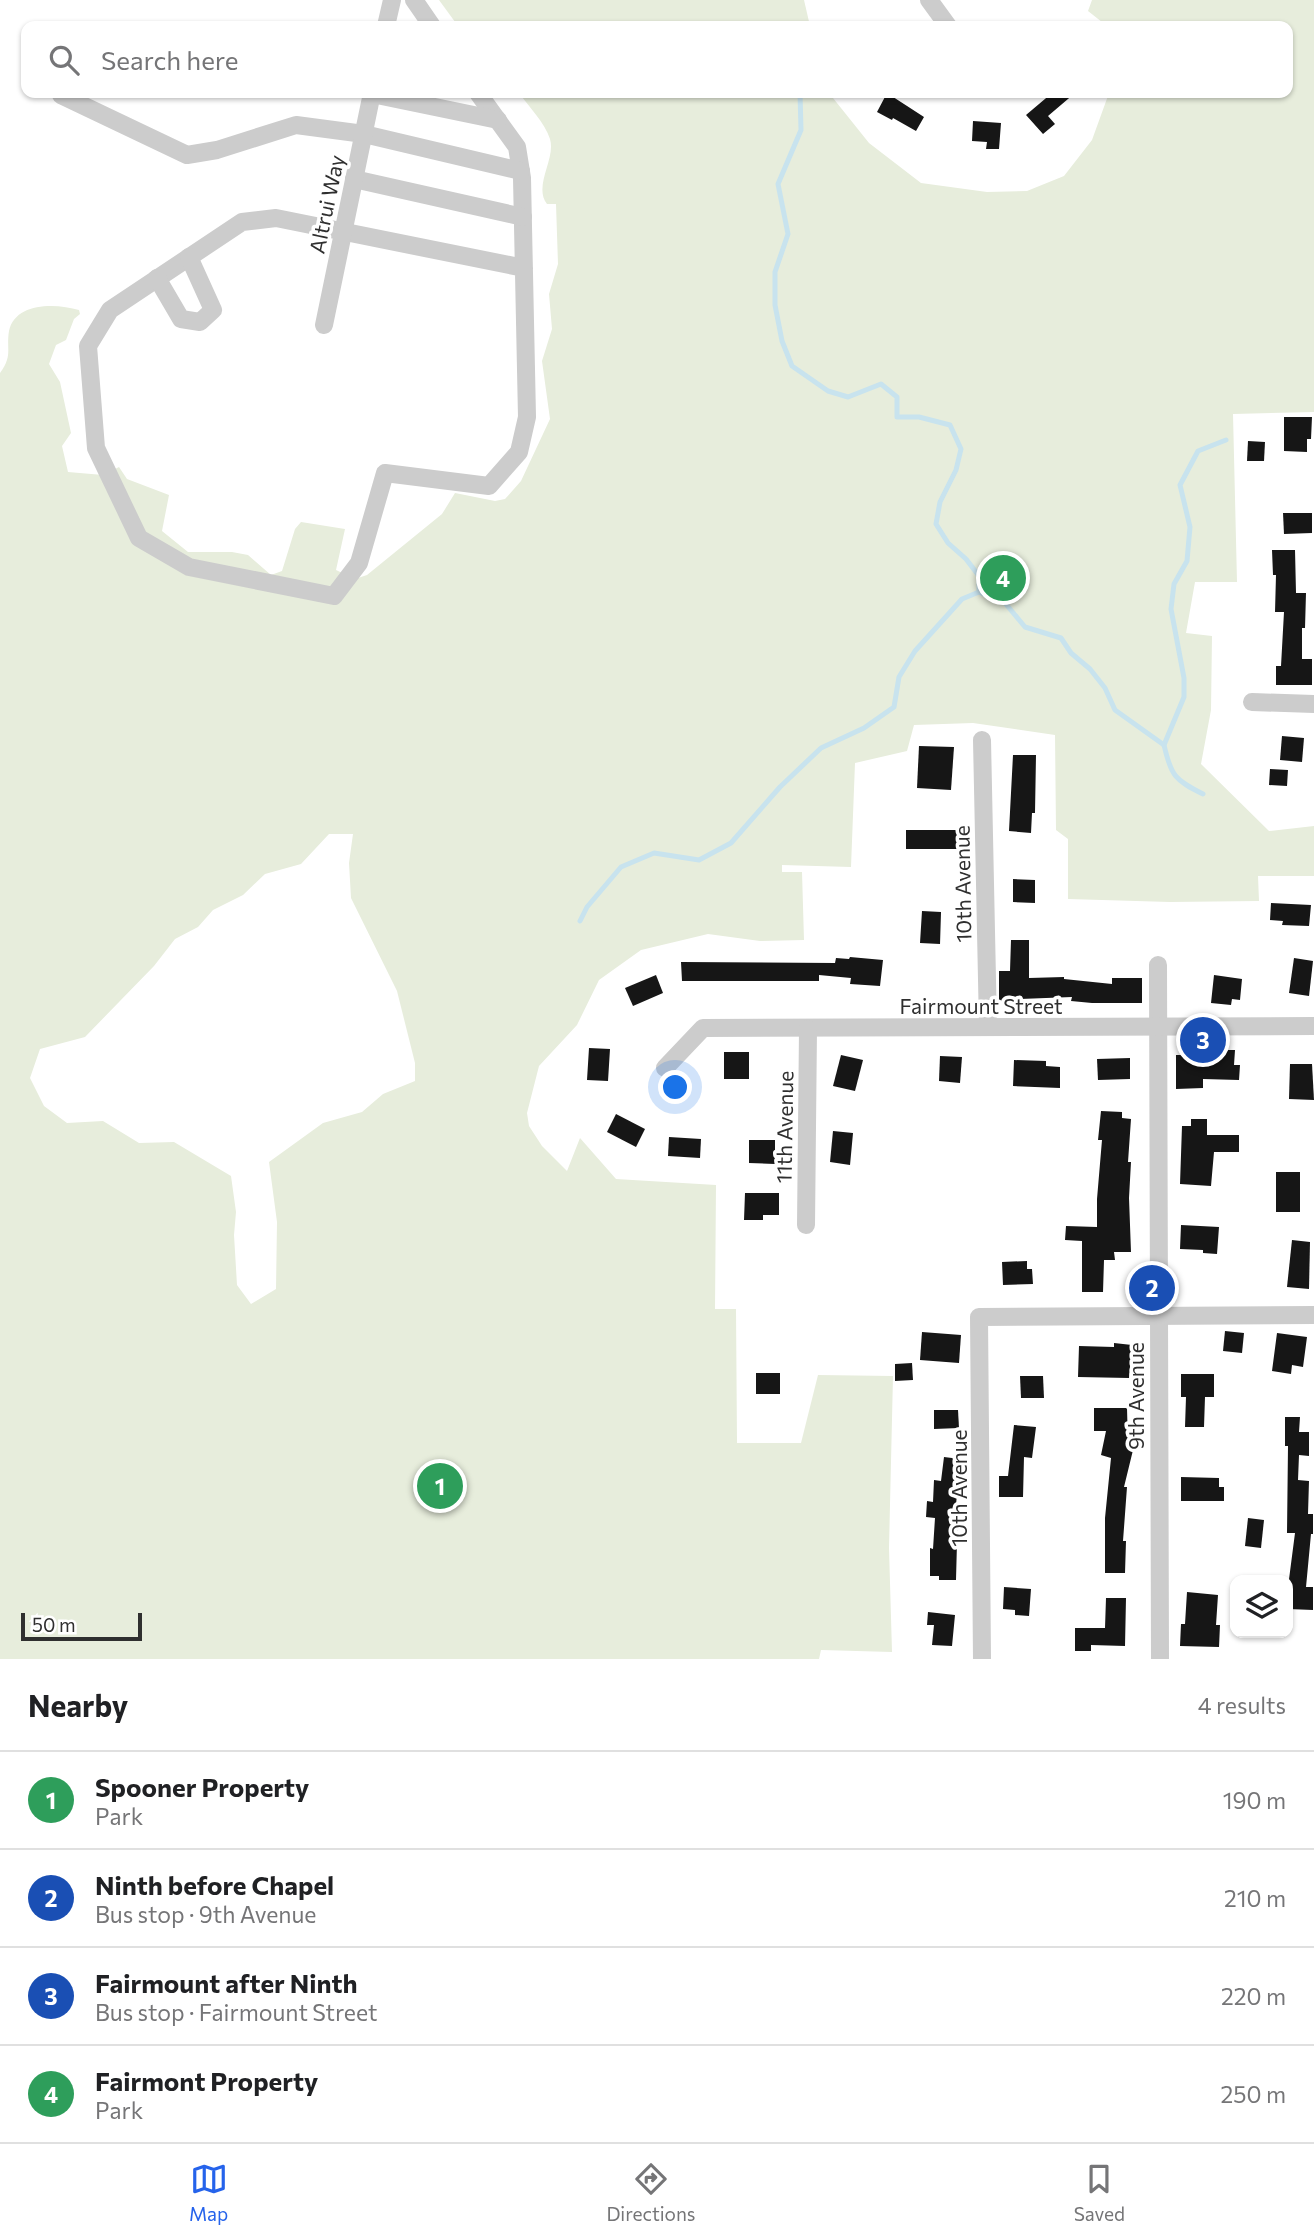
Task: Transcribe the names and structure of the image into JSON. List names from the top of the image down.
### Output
{
  "streets": {
    "street": [
      "Altrui Way",
      "10th Avenue",
      "Fairmount Street",
      "11th Avenue",
      "9th Avenue"
    ]
  },
  "crossings": [
    ["10th Avenue", "Fairmount Street"],
    ["10th Avenue", "9th Avenue"],
    ["Fairmount Street", "11th Avenue"],
    ["Fairmount Street", "9th Avenue"]
  ],
  "scale_bar": "50 m",
  "page": {
    "search": "Search here",
    "pins": [
      "4",
      "3",
      "2",
      "1"
    ],
    "scale": "50 m",
    "heading": ["Nearby", "4 results"],
    "list": [
      {
        "mark": "1",
        "name": "Spooner Property",
        "note": "Park",
        "value": "190 m"
      },
      {
        "mark": "2",
        "name": "Ninth before Chapel",
        "note": "Bus stop · 9th Avenue",
        "value": "210 m"
      },
      {
        "mark": "3",
        "name": "Fairmount after Ninth",
        "note": "Bus stop · Fairmount Street",
        "value": "220 m"
      },
      {
        "mark": "4",
        "name": "Fairmont Property",
        "note": "Park",
        "value": "250 m"
      }
    ],
    "nav": ["Map", "Directions", "Saved"]
  }
}
